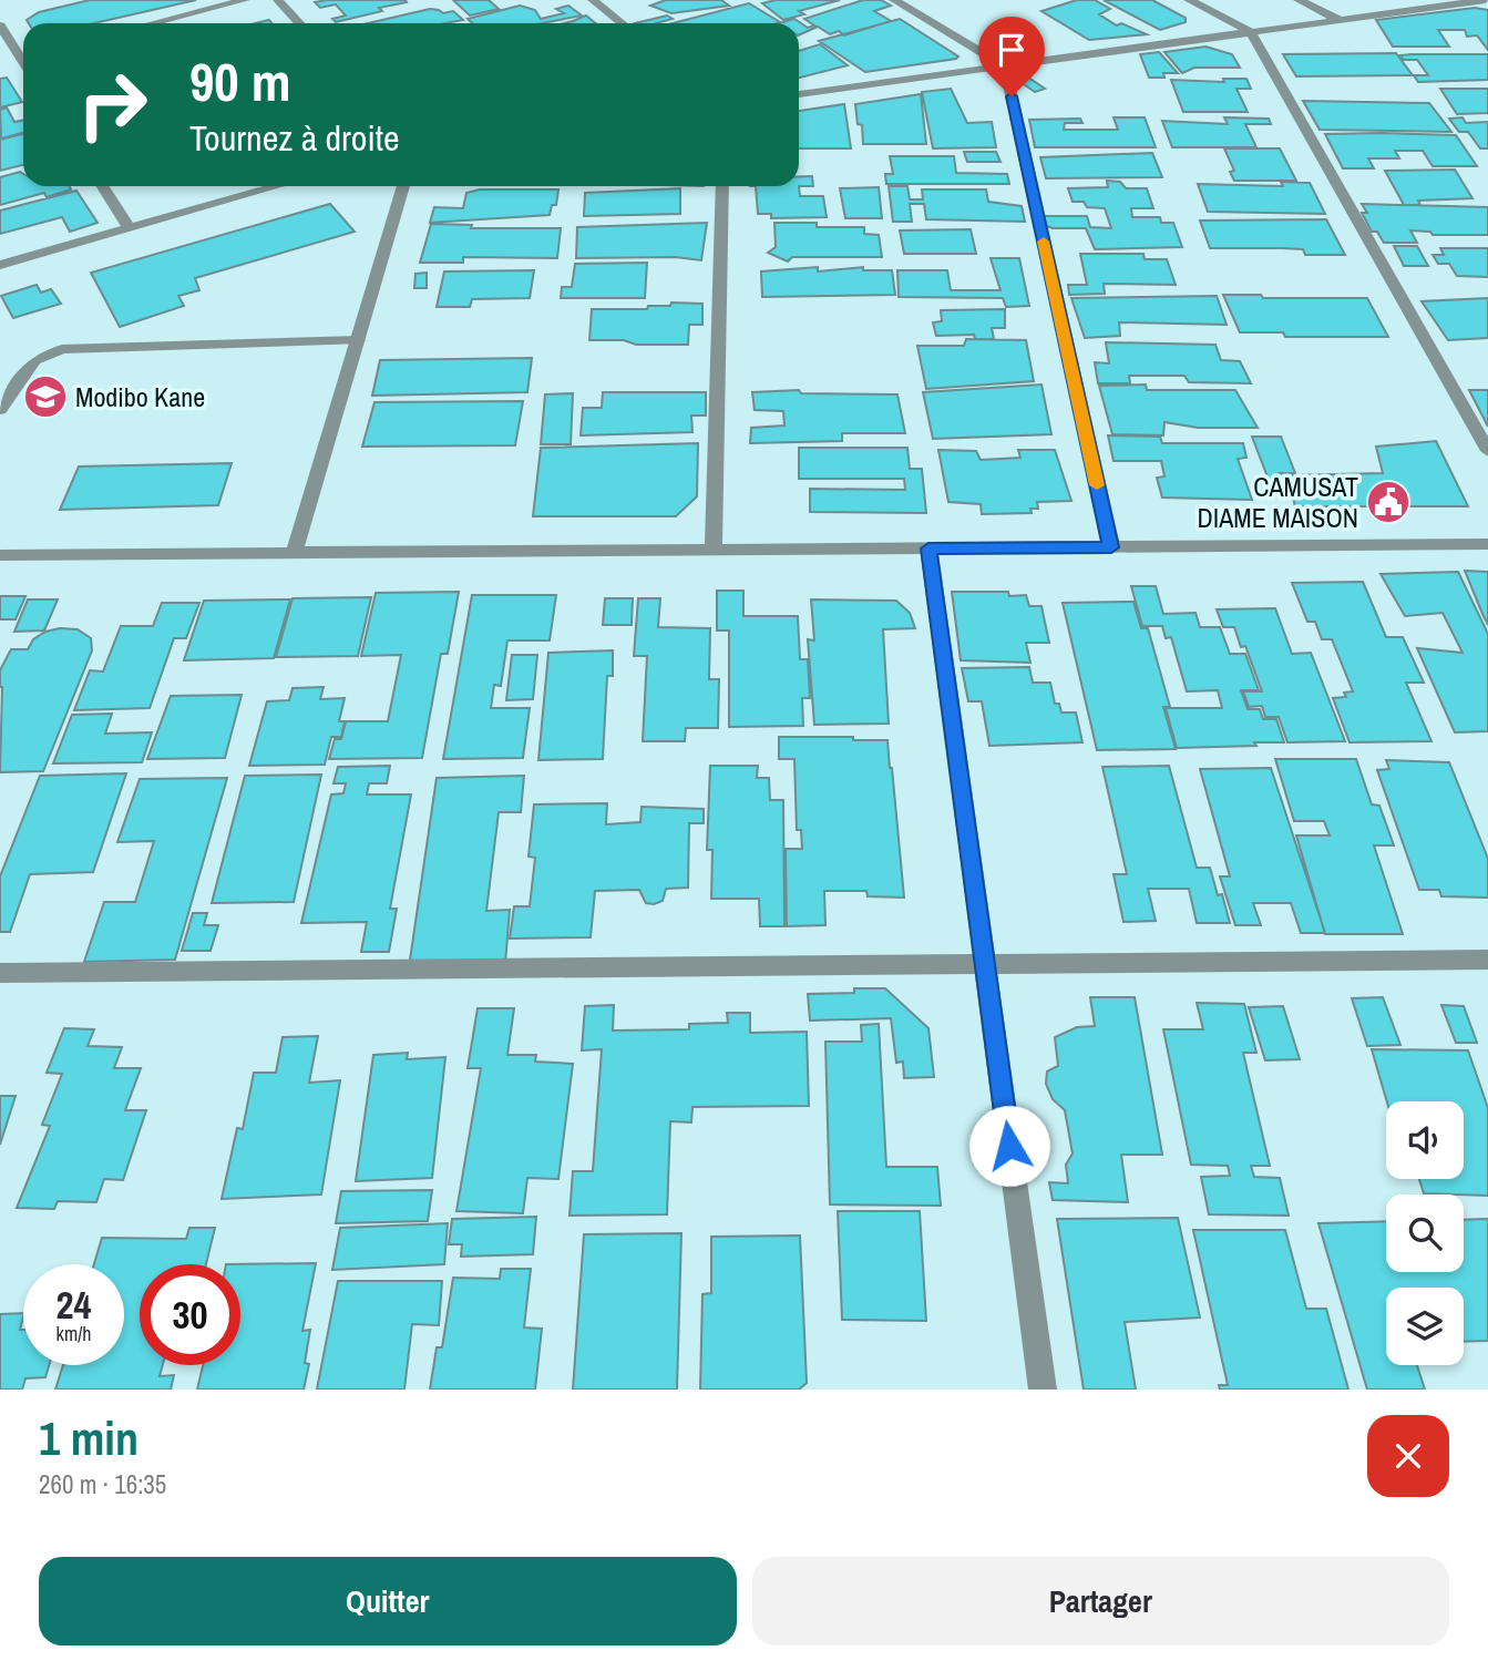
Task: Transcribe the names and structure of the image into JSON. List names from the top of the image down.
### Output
{
  "places": {
    "school or university": ["Modibo Kane"],
    "public building": ["CAMUSAT DIAME MAISON"]
  },
  "page": {
    "turn": ["90 m", "Tournez à droite"],
    "speed": "24 km/h",
    "limit": "30",
    "heading": ["1 min", "260 m · 16:35"],
    "buttons": ["Quitter", "Partager"]
  }
}
